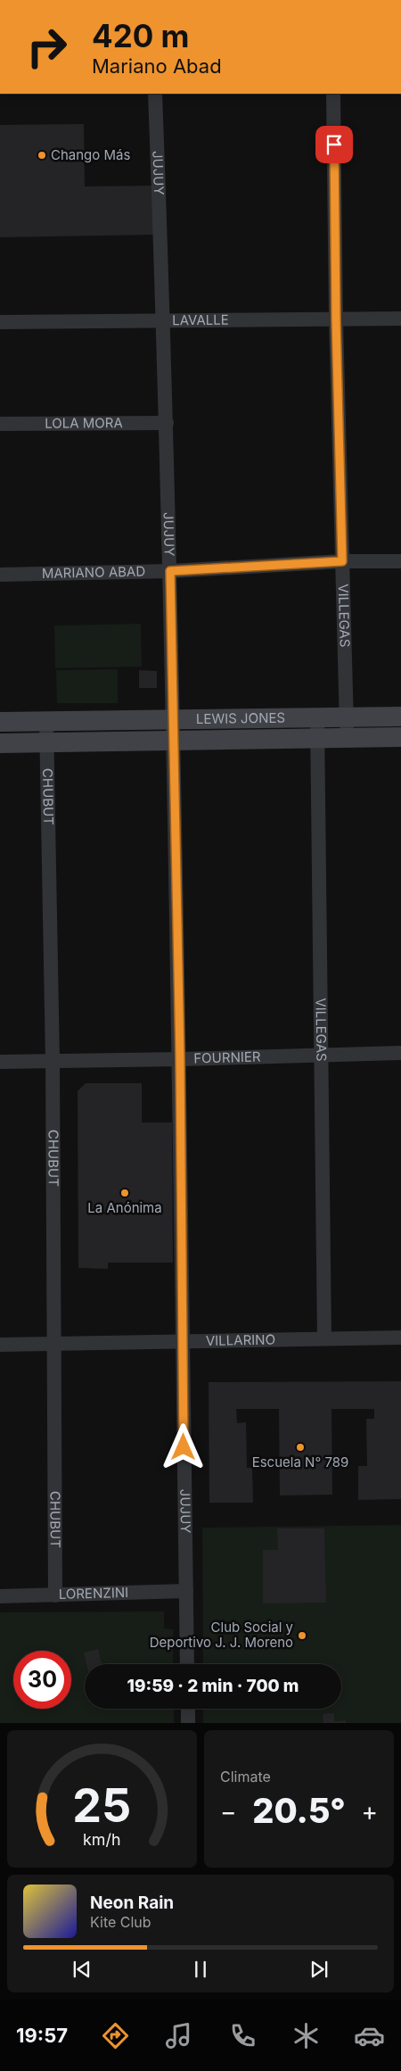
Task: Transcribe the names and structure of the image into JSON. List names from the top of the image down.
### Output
{
  "streets": {
    "main road": ["LEWIS JONES"],
    "street": [
      "JUJUY",
      "LAVALLE",
      "LOLA MORA",
      "MARIANO ABAD",
      "VILLEGAS",
      "CHUBUT",
      "FOURNIER",
      "VILLARINO",
      "LORENZINI"
    ]
  },
  "crossings": [
    ["JUJUY", "LAVALLE"],
    ["JUJUY", "LOLA MORA"],
    ["JUJUY", "MARIANO ABAD"],
    ["JUJUY", "LEWIS JONES"],
    ["JUJUY", "FOURNIER"],
    ["JUJUY", "VILLARINO"],
    ["JUJUY", "LORENZINI"],
    ["LAVALLE", "VILLEGAS"],
    ["MARIANO ABAD", "VILLEGAS"],
    ["VILLEGAS", "LEWIS JONES"],
    ["VILLEGAS", "FOURNIER"],
    ["VILLEGAS", "VILLARINO"],
    ["LEWIS JONES", "CHUBUT"],
    ["CHUBUT", "FOURNIER"],
    ["CHUBUT", "VILLARINO"],
    ["CHUBUT", "LORENZINI"]
  ],
  "places": [
    "Chango Más",
    "La Anónima",
    "Escuela N° 789",
    "Club Social y Deportivo J. J. Moreno"
  ],
  "page": {
    "turn": ["420 m", "Mariano Abad"],
    "limit": "30",
    "trip": "19:59 · 2 min · 700 m",
    "tile": "Climate",
    "heat": ["−", "20.5°", "+"],
    "song": ["Neon Rain", "Kite Club"],
    "tabs": "19:57",
    "gauge": ["25", "km/h"]
  }
}
